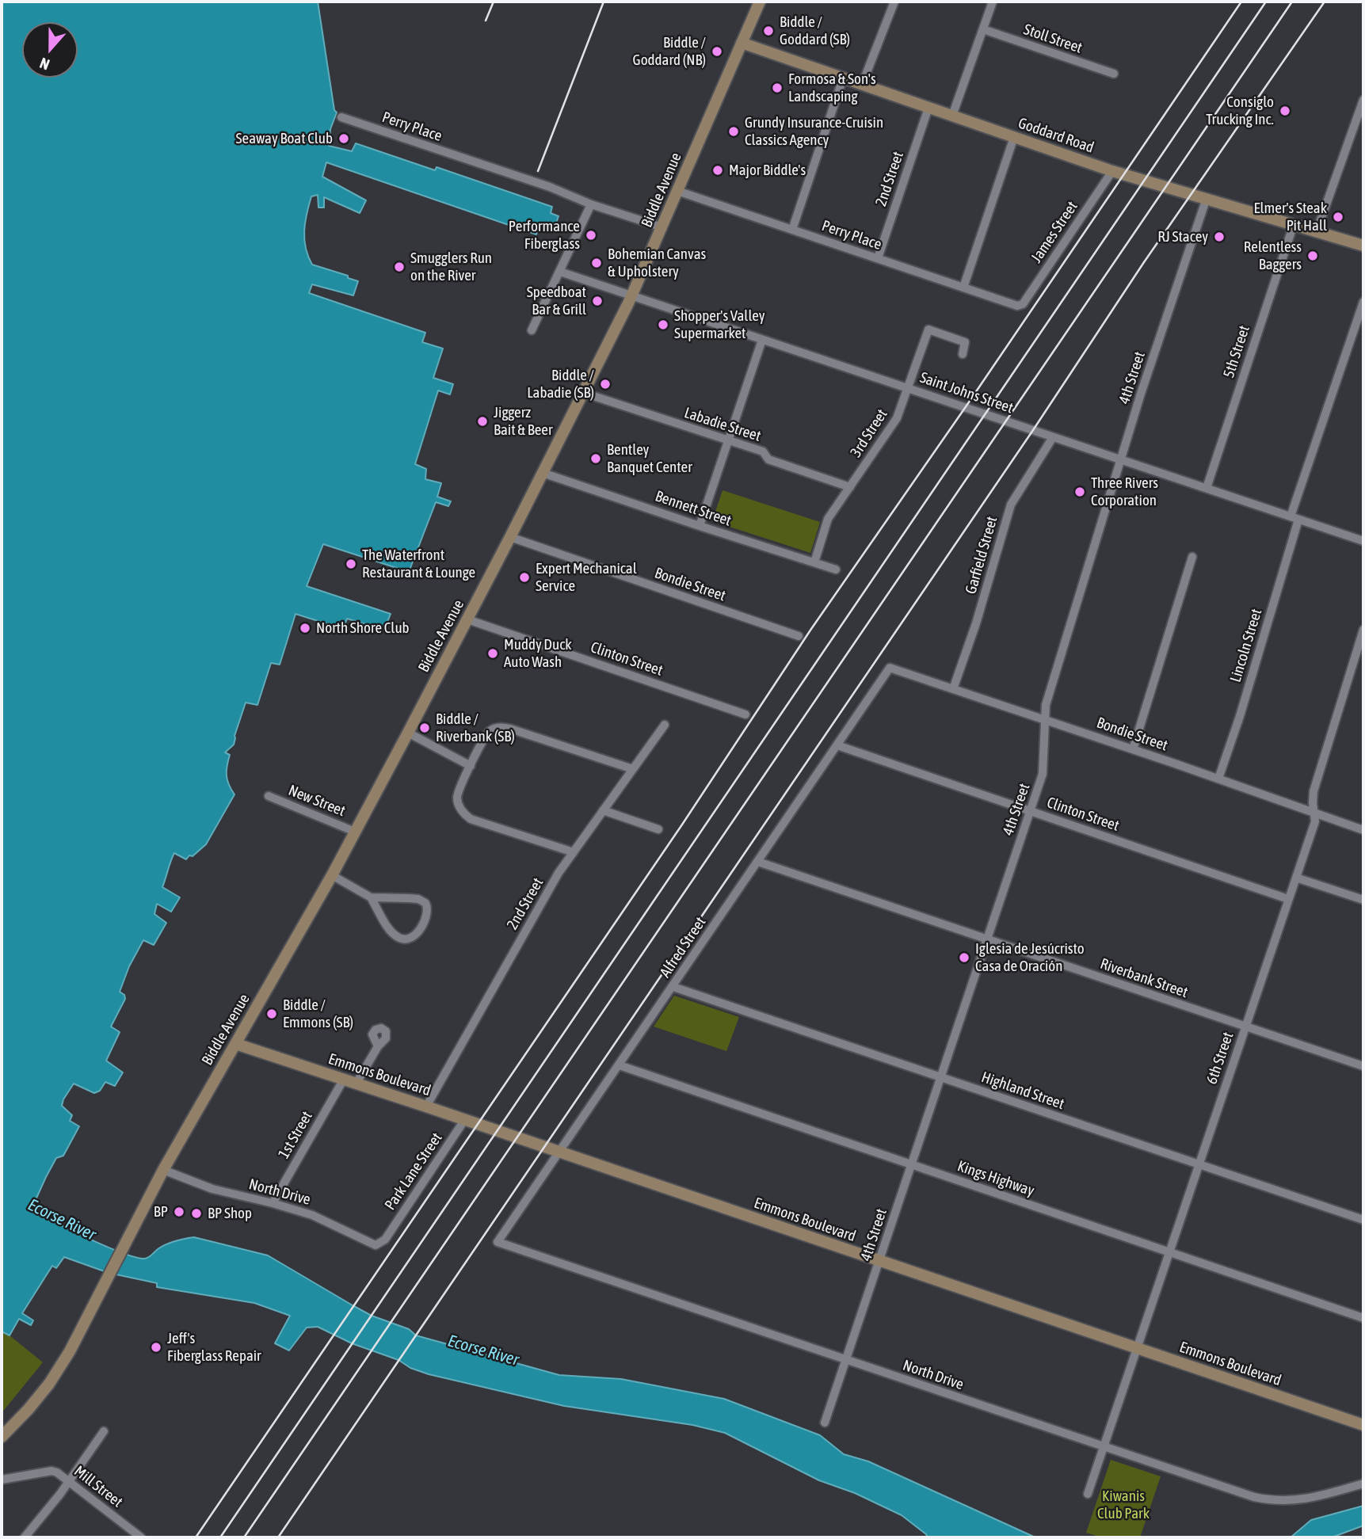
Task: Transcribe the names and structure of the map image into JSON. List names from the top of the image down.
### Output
{
  "streets": {
    "street": [
      "Stoll Street",
      "Perry Place",
      "Goddard Road",
      "2nd Street",
      "Biddle Avenue",
      "James Street",
      "5th Street",
      "4th Street",
      "Saint Johns Street",
      "Labadie Street",
      "3rd Street",
      "Bennett Street",
      "Garfield Street",
      "Bondie Street",
      "Lincoln Street",
      "Clinton Street",
      "New Street",
      "Alfred Street",
      "Riverbank Street",
      "6th Street",
      "Emmons Boulevard",
      "Highland Street",
      "1st Street",
      "Park Lane Street",
      "Kings Highway",
      "North Drive",
      "Mill Street"
    ]
  },
  "crossings": [
    ["Perry Place", "2nd Street"],
    ["Perry Place", "Biddle Avenue"],
    ["Perry Place", "James Street"],
    ["Goddard Road", "2nd Street"],
    ["Goddard Road", "Biddle Avenue"],
    ["Goddard Road", "James Street"],
    ["Goddard Road", "5th Street"],
    ["Goddard Road", "4th Street"],
    ["2nd Street", "Emmons Boulevard"],
    ["Biddle Avenue", "Saint Johns Street"],
    ["Biddle Avenue", "Labadie Street"],
    ["Biddle Avenue", "Bennett Street"],
    ["Biddle Avenue", "Bondie Street"],
    ["Biddle Avenue", "Clinton Street"],
    ["Biddle Avenue", "New Street"],
    ["Biddle Avenue", "Emmons Boulevard"],
    ["Biddle Avenue", "North Drive"],
    ["5th Street", "Saint Johns Street"],
    ["4th Street", "Saint Johns Street"],
    ["4th Street", "Bondie Street"],
    ["4th Street", "Clinton Street"],
    ["4th Street", "Riverbank Street"],
    ["4th Street", "Emmons Boulevard"],
    ["4th Street", "Highland Street"],
    ["4th Street", "Kings Highway"],
    ["4th Street", "North Drive"],
    ["Saint Johns Street", "3rd Street"],
    ["Saint Johns Street", "Garfield Street"],
    ["Saint Johns Street", "Lincoln Street"],
    ["Labadie Street", "3rd Street"],
    ["3rd Street", "Bennett Street"],
    ["Garfield Street", "Bondie Street"],
    ["Bondie Street", "Lincoln Street"],
    ["Bondie Street", "Alfred Street"],
    ["Bondie Street", "6th Street"],
    ["Clinton Street", "Alfred Street"],
    ["Clinton Street", "6th Street"],
    ["Alfred Street", "Riverbank Street"],
    ["Alfred Street", "Emmons Boulevard"],
    ["Alfred Street", "Highland Street"],
    ["Alfred Street", "Kings Highway"],
    ["Alfred Street", "North Drive"],
    ["Riverbank Street", "6th Street"],
    ["6th Street", "Emmons Boulevard"],
    ["6th Street", "Highland Street"],
    ["6th Street", "Kings Highway"],
    ["6th Street", "North Drive"],
    ["Emmons Boulevard", "1st Street"],
    ["Emmons Boulevard", "Park Lane Street"],
    ["1st Street", "North Drive"],
    ["Park Lane Street", "North Drive"]
  ],
  "water": ["Ecorse River"],
  "parks": ["Kiwanis Club Park"],
  "places": [
    "Biddle / Goddard (SB)",
    "Biddle / Goddard (NB)",
    "Formosa & Son's Landscaping",
    "Consiglo Trucking Inc.",
    "Grundy Insurance-Cruisin Classics Agency",
    "Seaway Boat Club",
    "Major Biddle's",
    "Elmer's Steak Pit Hall",
    "Performance Fiberglass",
    "RJ Stacey",
    "Relentless Baggers",
    "Bohemian Canvas & Upholstery",
    "Smugglers Run on the River",
    "Speedboat Bar & Grill",
    "Shopper's Valley Supermarket",
    "Biddle / Labadie (SB)",
    "Jiggerz Bait & Beer",
    "Bentley Banquet Center",
    "Three Rivers Corporation",
    "The Waterfront Restaurant & Lounge",
    "Expert Mechanical Service",
    "North Shore Club",
    "Muddy Duck Auto Wash",
    "Biddle / Riverbank (SB)",
    "Iglesia de Jesúcristo Casa de Oración",
    "Biddle / Emmons (SB)",
    "BP",
    "BP Shop",
    "Jeff's Fiberglass Repair"
  ],
  "north": "bottom"
}
